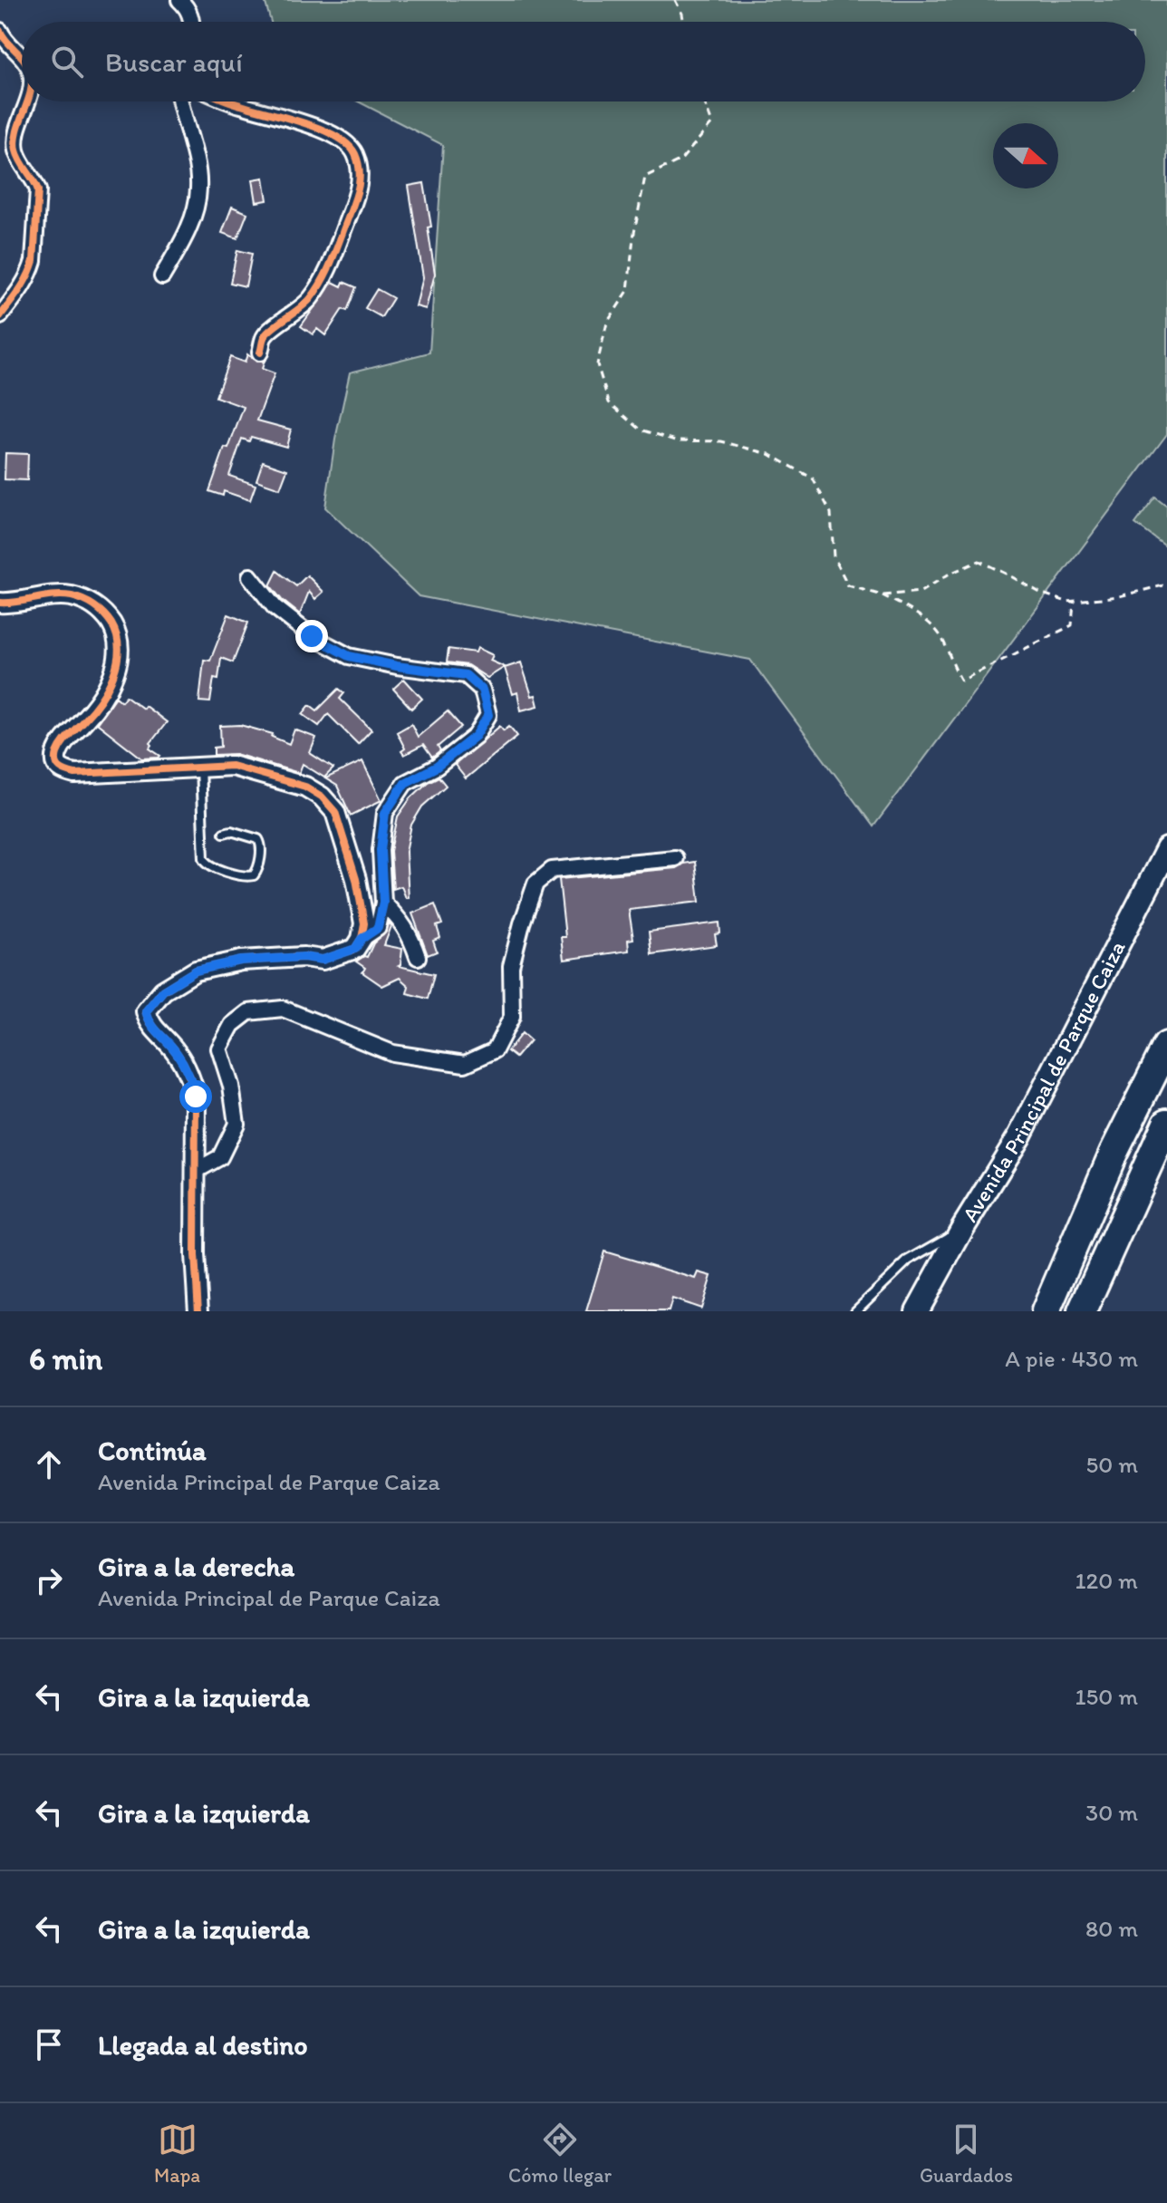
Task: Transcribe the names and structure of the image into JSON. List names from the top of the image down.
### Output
{
  "streets": {
    "main road": ["Avenida Principal de Parque Caiza"]
  },
  "north": "right",
  "page": {
    "search": "Buscar aquí",
    "heading": ["6 min", "A pie · 430 m"],
    "list": [
      ["Continúa", "Avenida Principal de Parque Caiza", "50 m"],
      ["Gira a la derecha", "Avenida Principal de Parque Caiza", "120 m"],
      ["Gira a la izquierda", "150 m"],
      ["Gira a la izquierda", "30 m"],
      ["Gira a la izquierda", "80 m"],
      "Llegada al destino"
    ],
    "nav": ["Mapa", "Cómo llegar", "Guardados"]
  }
}
